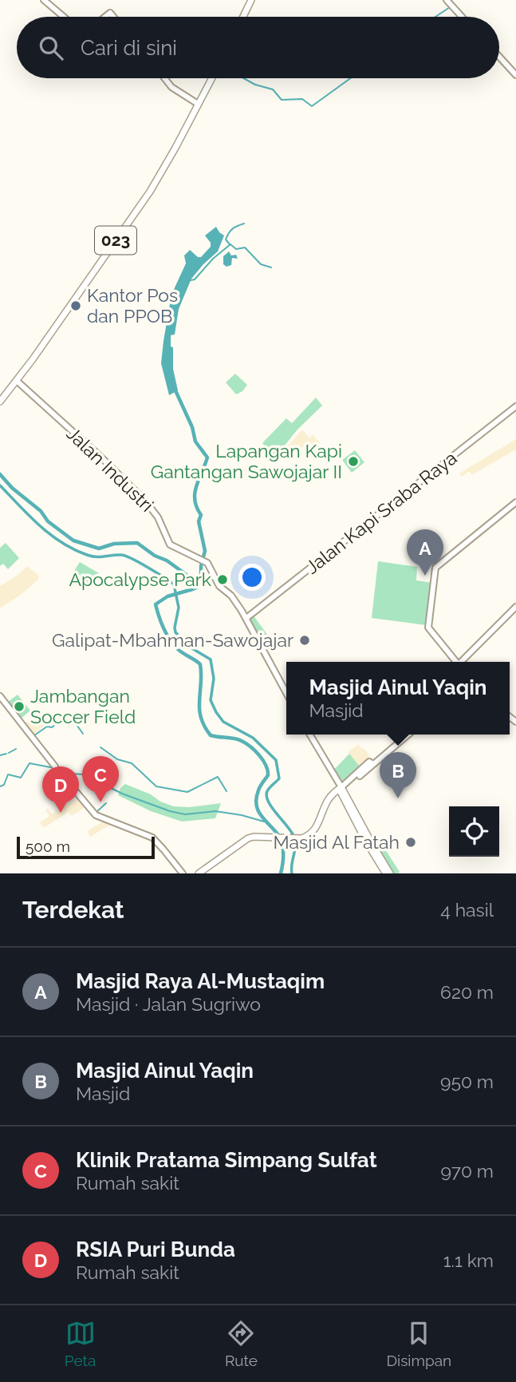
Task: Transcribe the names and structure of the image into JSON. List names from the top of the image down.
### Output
{
  "streets": {
    "main road": ["023"],
    "street": ["Jalan Industri", "Jalan Kapi Sraba Raya"]
  },
  "crossings": [
    ["023", "Jalan Industri"],
    ["Jalan Industri", "Jalan Kapi Sraba Raya"]
  ],
  "places": [
    "Kantor Pos dan PPOB",
    "Lapangan Kapi Gantangan Sawojajar II",
    "Apocalypse Park",
    "Galipat-Mbahman-Sawojajar",
    "Jambangan Soccer Field",
    "Masjid Al Fatah"
  ],
  "scale_bar": "500 m",
  "page": {
    "search": "Cari di sini",
    "pins": [
      "A",
      "B",
      "C",
      "D"
    ],
    "popup": ["Masjid Ainul Yaqin", "Masjid"],
    "scale": "500 m",
    "heading": ["Terdekat", "4 hasil"],
    "list": [
      {
        "mark": "A",
        "name": "Masjid Raya Al-Mustaqim",
        "note": "Masjid · Jalan Sugriwo",
        "value": "620 m"
      },
      {
        "mark": "B",
        "name": "Masjid Ainul Yaqin",
        "note": "Masjid",
        "value": "950 m"
      },
      {
        "mark": "C",
        "name": "Klinik Pratama Simpang Sulfat",
        "note": "Rumah sakit",
        "value": "970 m"
      },
      {
        "mark": "D",
        "name": "RSIA Puri Bunda",
        "note": "Rumah sakit",
        "value": "1.1 km"
      }
    ],
    "nav": ["Peta", "Rute", "Disimpan"]
  }
}
